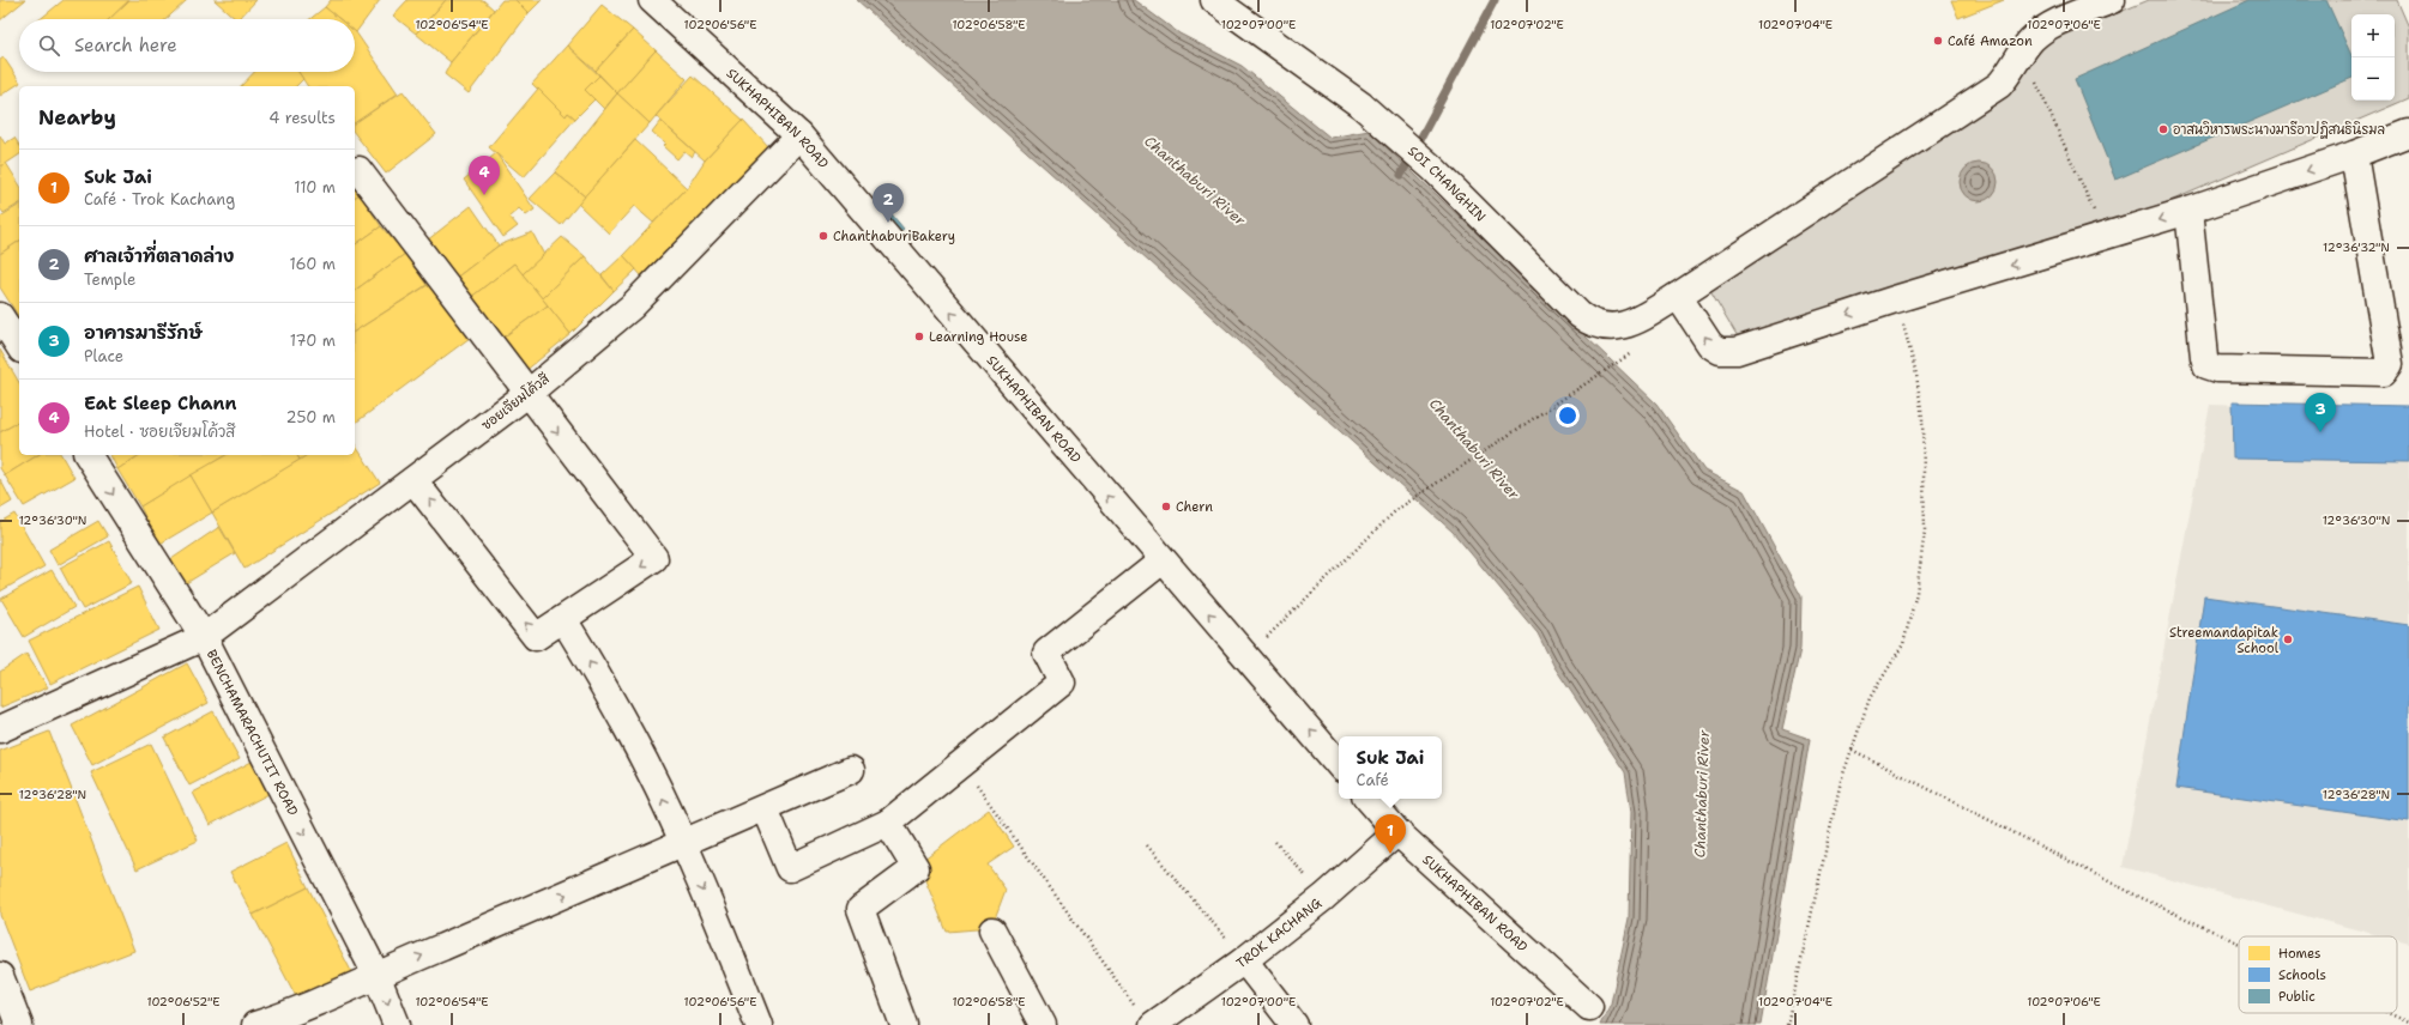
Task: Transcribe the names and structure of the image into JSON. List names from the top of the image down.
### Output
{
  "streets": {
    "street": [
      "SUKHAPHIBAN ROAD",
      "SOI CHANGHIN",
      "ซอยเจียมโค้วสี",
      "BENCHAMARACHUTIT ROAD",
      "TROK KACHANG"
    ]
  },
  "crossings": [
    ["SUKHAPHIBAN ROAD", "ซอยเจียมโค้วสี"],
    ["SUKHAPHIBAN ROAD", "TROK KACHANG"],
    ["ซอยเจียมโค้วสี", "BENCHAMARACHUTIT ROAD"]
  ],
  "one_way": ["SUKHAPHIBAN ROAD", "BENCHAMARACHUTIT ROAD"],
  "water": ["Chanthaburi River"],
  "places": [
    "Café Amazon",
    "อาสนวิหารพระนางมารีอาปฏิสนธินิรมล",
    "ChanthaburiBakery",
    "Learning House",
    "Chern",
    "Streemandapitak School"
  ],
  "legend": ["Homes", "Schools", "Public"],
  "page": {
    "map_buttons": ["+", "−"],
    "search": "Search here",
    "heading": ["Nearby", "4 results"],
    "list": [
      {
        "mark": "1",
        "name": "Suk Jai",
        "note": "Café · Trok Kachang",
        "value": "110 m"
      },
      {
        "mark": "2",
        "name": "ศาลเจ้าที่ตลาดล่าง",
        "note": "Temple",
        "value": "160 m"
      },
      {
        "mark": "3",
        "name": "อาคารมารีรักษ์",
        "note": "Place",
        "value": "170 m"
      },
      {
        "mark": "4",
        "name": "Eat Sleep Chann",
        "note": "Hotel · ซอยเจียมโค้วสี",
        "value": "250 m"
      }
    ],
    "pins": [
      "4",
      "2",
      "3",
      "1"
    ],
    "popup": ["Suk Jai", "Café"]
  },
  "coordinates": [
    "102°06'54\"E",
    "102°06'56\"E",
    "102°06'58\"E",
    "102°07'00\"E",
    "102°07'02\"E",
    "102°07'04\"E",
    "102°07'06\"E",
    "12°36'32\"N",
    "12°36'30\"N",
    "12°36'28\"N",
    "102°06'52\"E"
  ]
}
